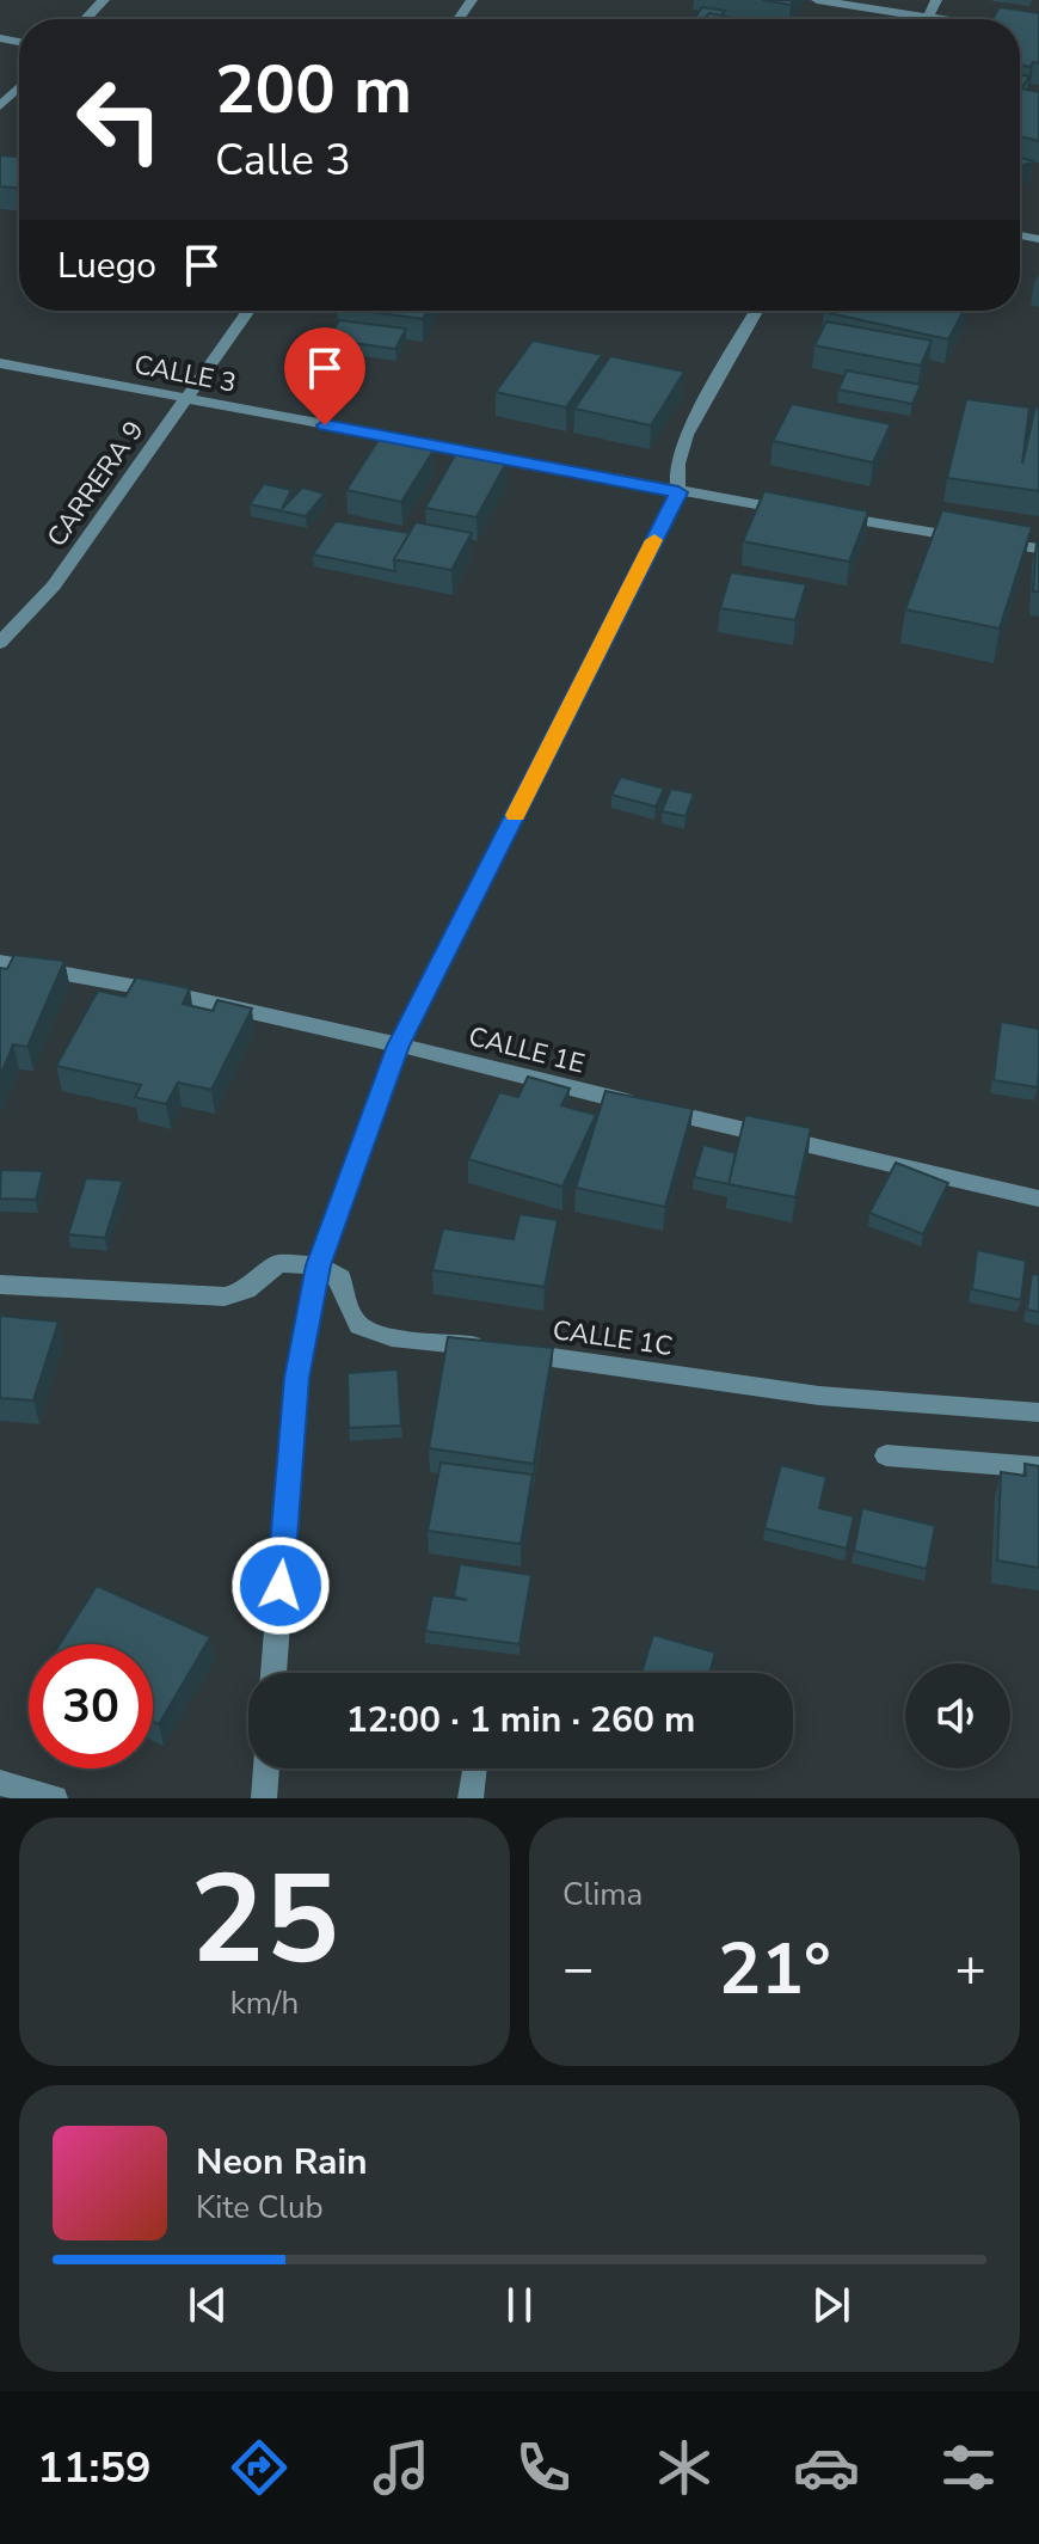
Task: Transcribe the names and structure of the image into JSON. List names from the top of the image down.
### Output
{
  "streets": {
    "street": [
      "CALLE 3",
      "CARRERA 9",
      "CALLE 1E",
      "CALLE 1C"
    ]
  },
  "crossings": [
    ["CALLE 3", "CARRERA 9"]
  ],
  "page": {
    "turn": ["200 m", "Calle 3"],
    "then": "Luego",
    "limit": "30",
    "trip": "12:00 · 1 min · 260 m",
    "tile": [
      ["25", "km/h"],
      "Clima"
    ],
    "heat": ["−", "21°", "+"],
    "song": ["Neon Rain", "Kite Club"],
    "tabs": "11:59"
  }
}
